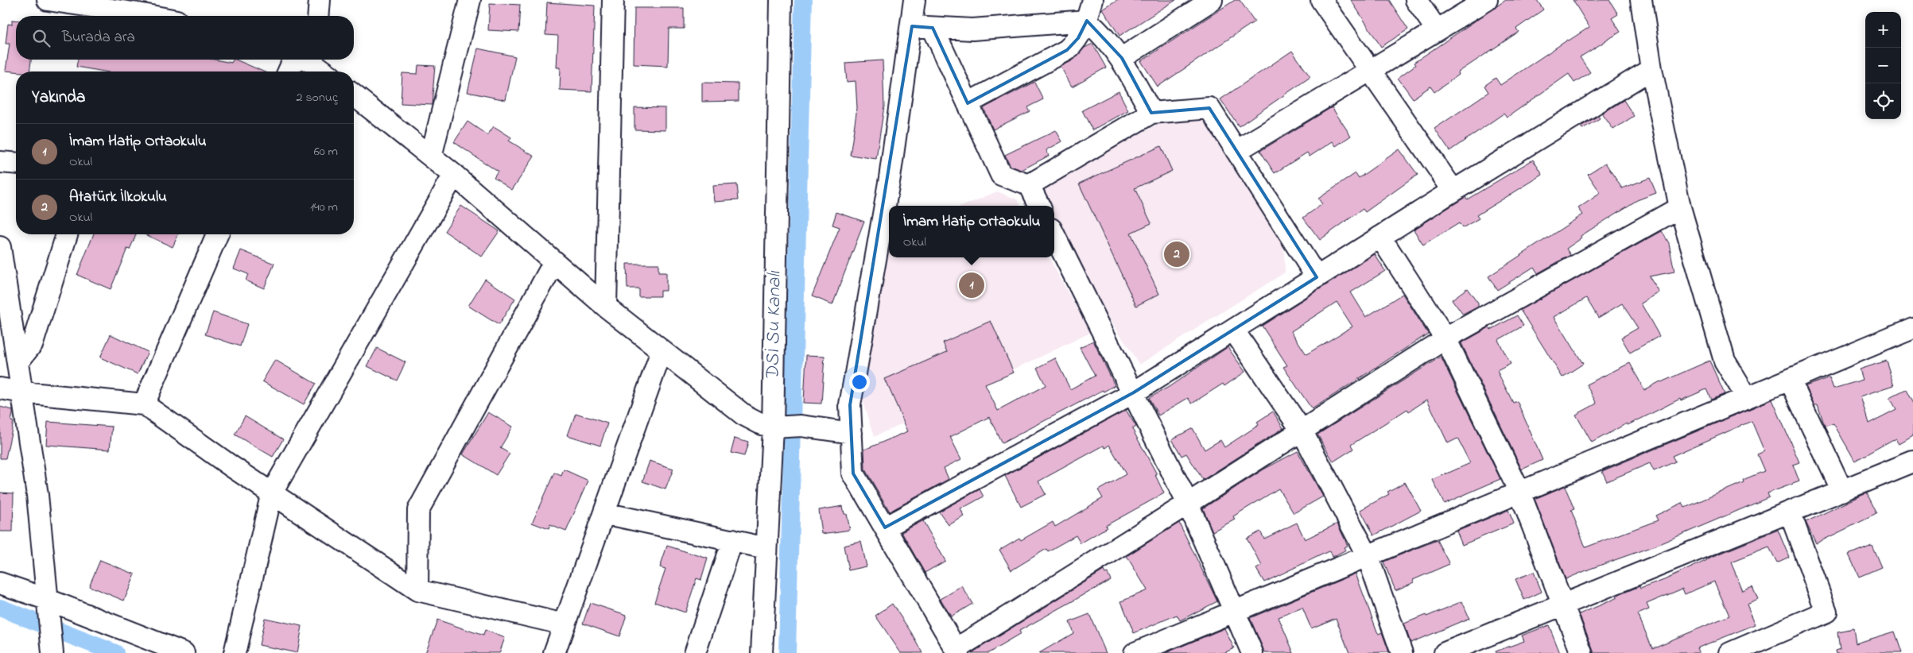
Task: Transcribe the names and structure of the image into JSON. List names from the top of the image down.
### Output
{
  "water": ["DSİ Su Kanalı"],
  "page": {
    "map_buttons": ["+", "−"],
    "search": "Burada ara",
    "heading": ["Yakında", "2 sonuç"],
    "list": [
      {
        "mark": "1",
        "name": "İmam Hatip Ortaokulu",
        "note": "Okul",
        "value": "60 m"
      },
      {
        "mark": "2",
        "name": "Atatürk İlkokulu",
        "note": "Okul",
        "value": "140 m"
      }
    ],
    "popup": ["İmam Hatip Ortaokulu", "Okul"],
    "pins": ["2", "1"]
  }
}
